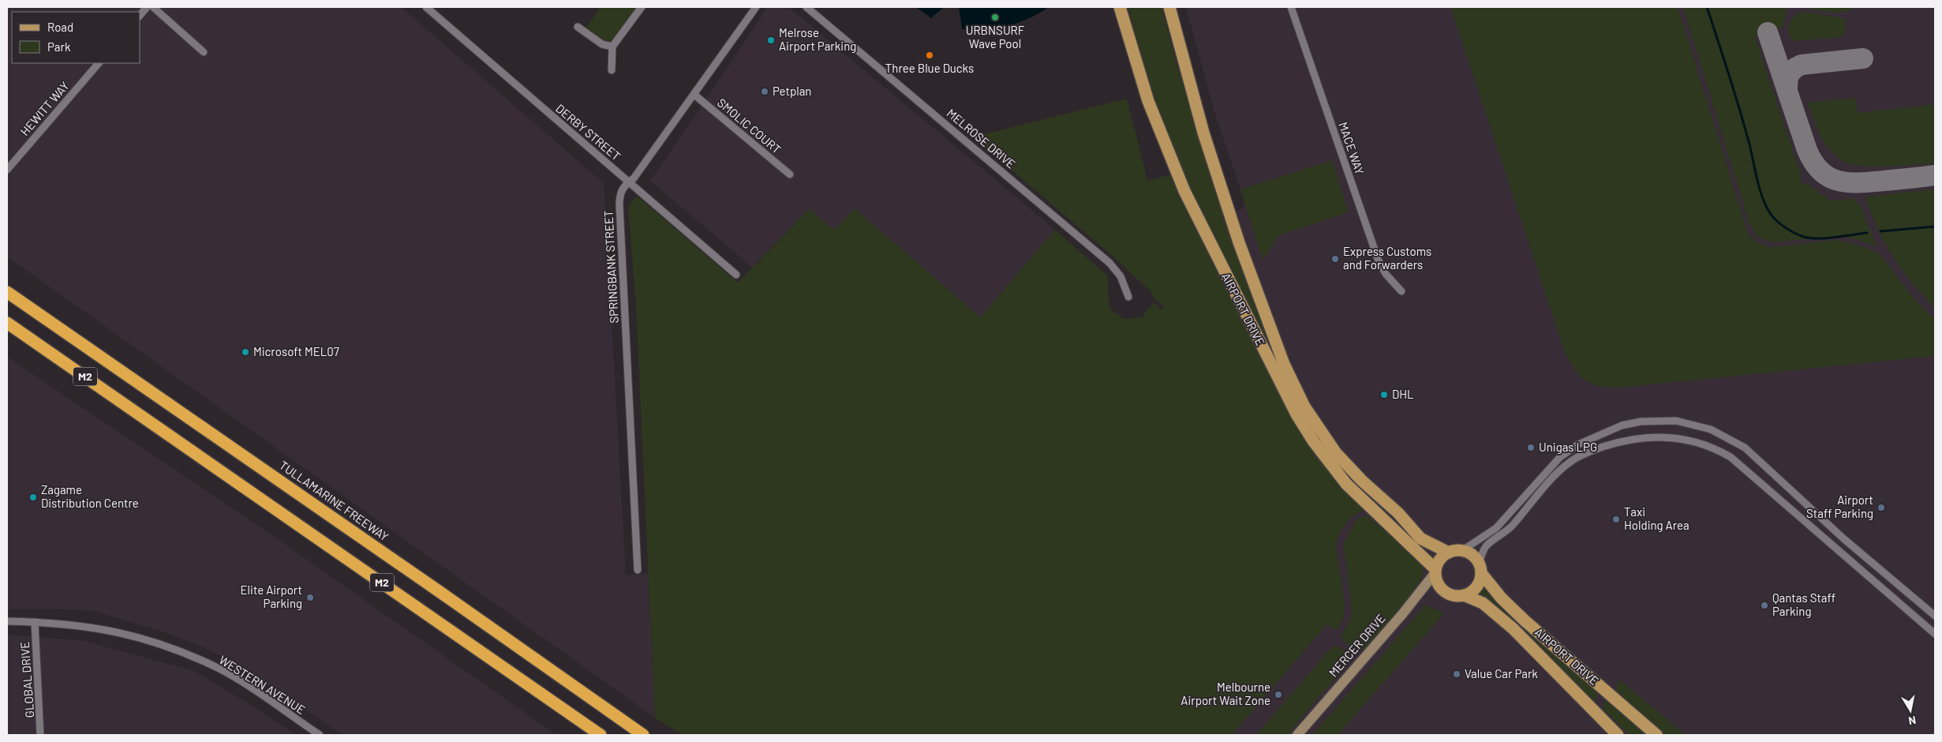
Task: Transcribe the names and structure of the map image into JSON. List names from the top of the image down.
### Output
{
  "streets": {
    "highway": ["M2", "TULLAMARINE FREEWAY"],
    "main road": ["AIRPORT DRIVE"],
    "street": [
      "HEWITT WAY",
      "SMOLIC COURT",
      "DERBY STREET",
      "MELROSE DRIVE",
      "MACE WAY",
      "SPRINGBANK STREET",
      "MERCER DRIVE",
      "GLOBAL DRIVE",
      "WESTERN AVENUE"
    ]
  },
  "crossings": [
    ["SMOLIC COURT", "SPRINGBANK STREET"],
    ["DERBY STREET", "SPRINGBANK STREET"],
    ["AIRPORT DRIVE", "MERCER DRIVE"],
    ["GLOBAL DRIVE", "WESTERN AVENUE"]
  ],
  "places": [
    "URBNSURF Wave Pool",
    "Melrose Airport Parking",
    "Three Blue Ducks",
    "Petplan",
    "Express Customs and Forwarders",
    "Microsoft MEL07",
    "DHL",
    "Unigas LPG",
    "Zagame Distribution Centre",
    "Airport Staff Parking",
    "Taxi Holding Area",
    "Elite Airport Parking",
    "Qantas Staff Parking",
    "Value Car Park",
    "Melbourne Airport Wait Zone"
  ],
  "legend": ["Road", "Park"],
  "north": "bottom"
}
